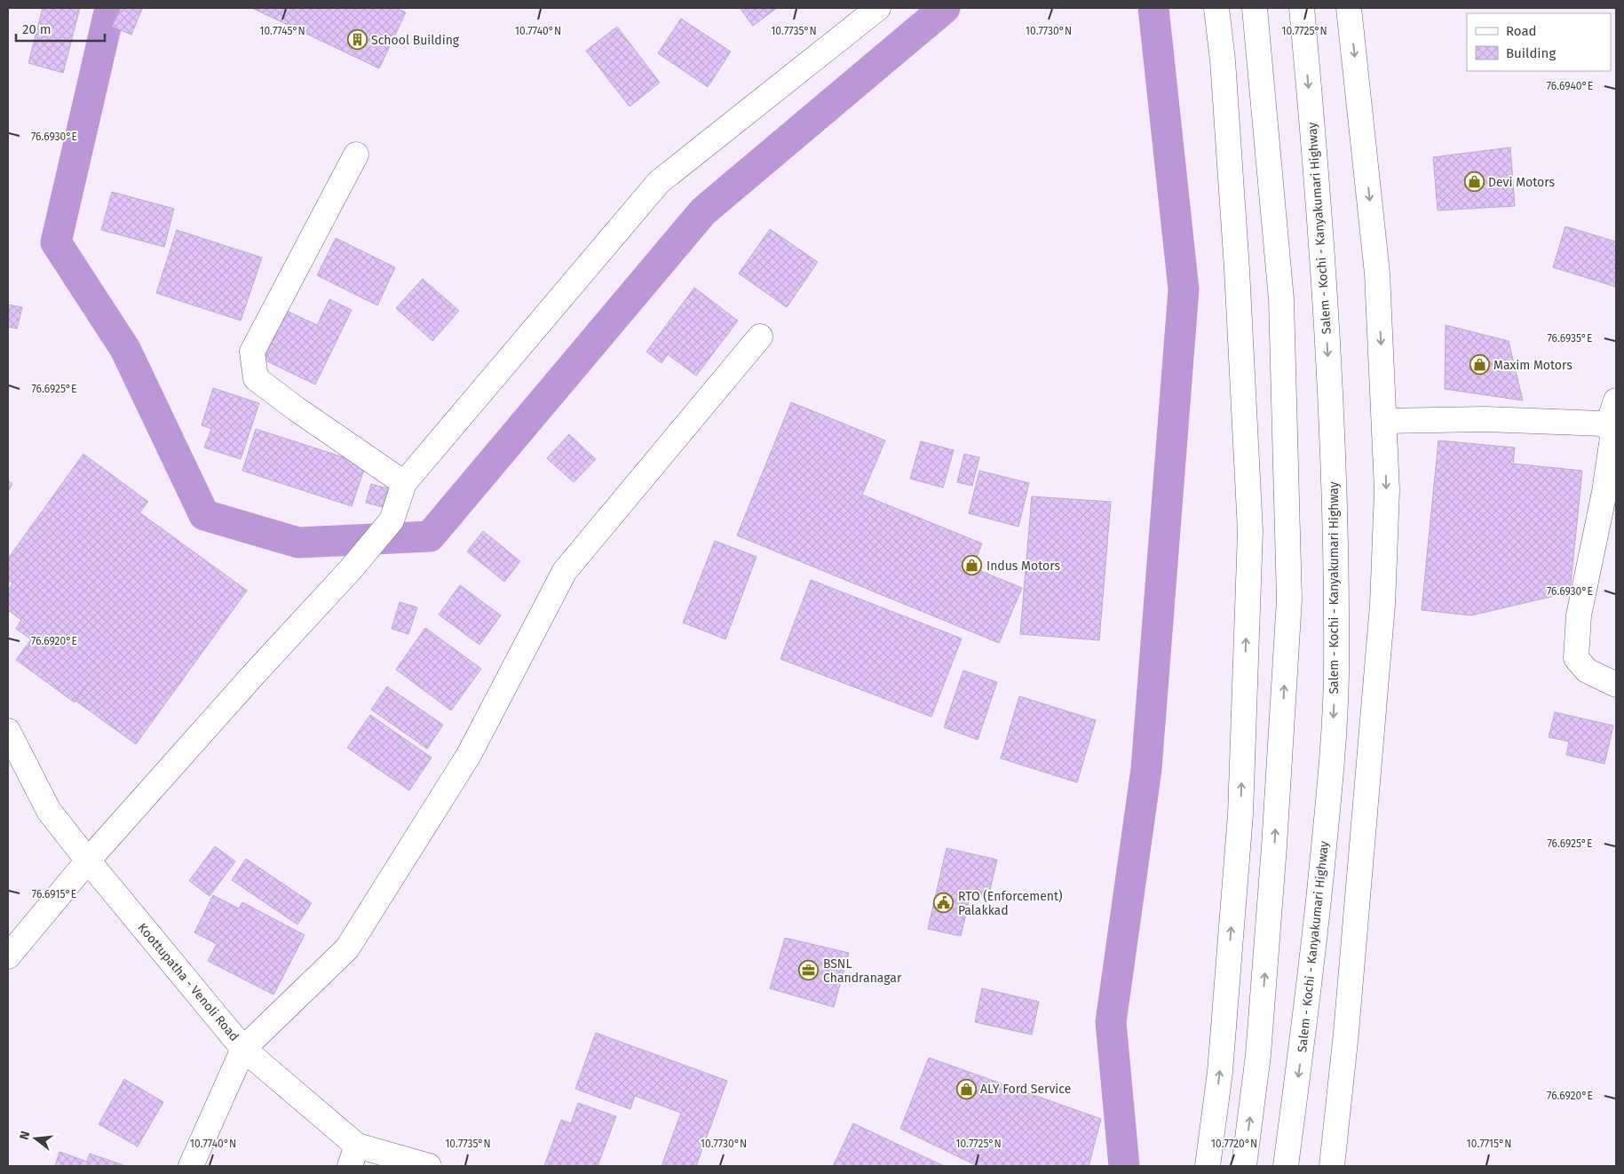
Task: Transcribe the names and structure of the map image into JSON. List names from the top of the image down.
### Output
{
  "streets": {
    "main road": ["Salem - Kochi - Kanyakumari Highway", "Koottupatha - Venoli Road"]
  },
  "places": {
    "building": ["School Building"],
    "shop": [
      "Devi Motors",
      "Maxim Motors",
      "Indus Motors",
      "ALY Ford Service"
    ],
    "public building": ["RTO (Enforcement) Palakkad"],
    "office": ["BSNL Chandranagar"]
  },
  "legend": ["Road", "Building"],
  "scale_bar": "20 m",
  "north": "left",
  "coordinates": [
    "10.7745°N",
    "10.7740°N",
    "10.7735°N",
    "10.7730°N",
    "10.7725°N",
    "76.6940°E",
    "76.6930°E",
    "76.6935°E",
    "76.6925°E",
    "76.6920°E",
    "76.6915°E",
    "10.7720°N",
    "10.7715°N"
  ]
}
